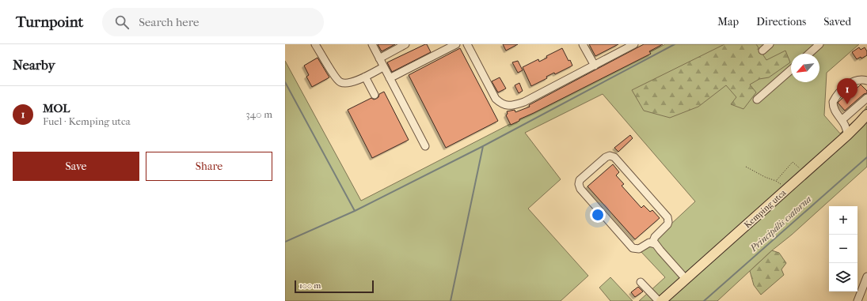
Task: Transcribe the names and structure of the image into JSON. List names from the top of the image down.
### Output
{
  "streets": {
    "main road": ["Kemping utca"]
  },
  "water": ["Principális-csatorna"],
  "scale_bar": "100 m",
  "north": "bottom left",
  "page": {
    "header": "Turnpoint",
    "search": "Search here",
    "nav": ["Map", "Directions", "Saved"],
    "heading": "Nearby",
    "pins": "1",
    "list": [
      {
        "mark": "1",
        "name": "MOL",
        "note": "Fuel · Kemping utca",
        "value": "340 m"
      }
    ],
    "buttons": ["Save", "Share"],
    "map_buttons": ["+", "−"],
    "scale": "100 m"
  }
}
